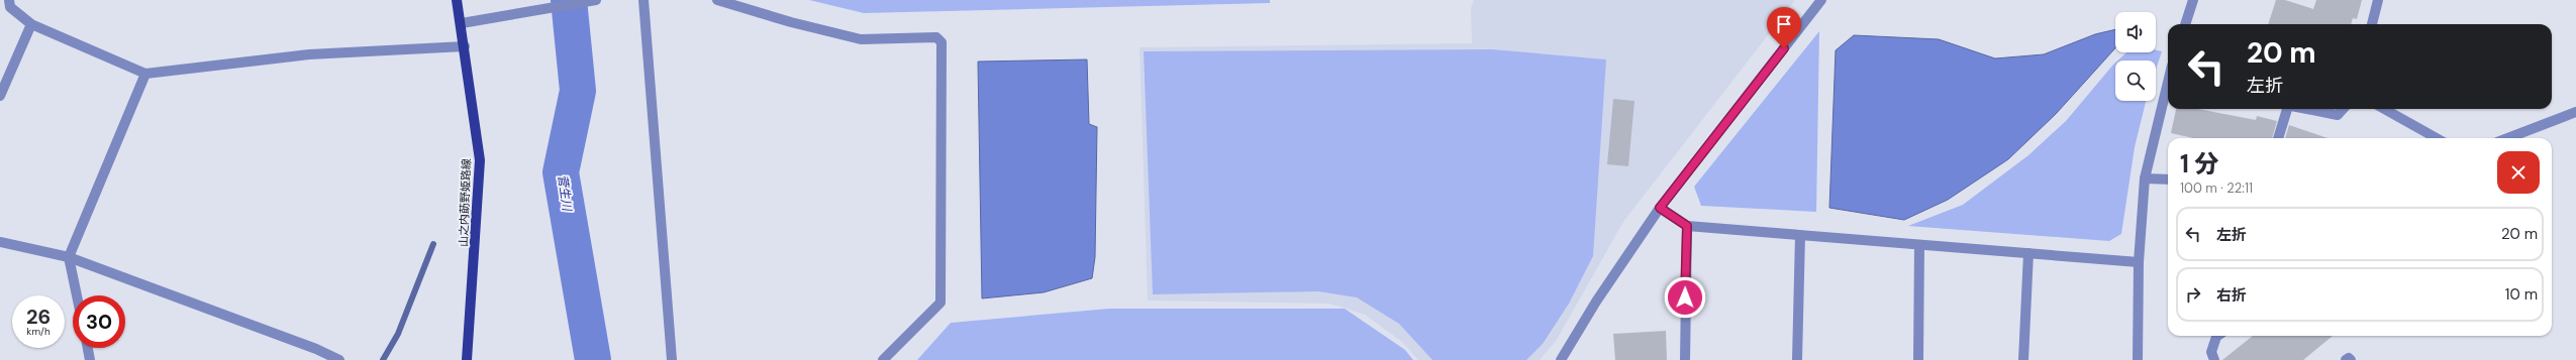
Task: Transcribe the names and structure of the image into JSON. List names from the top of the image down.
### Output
{
  "streets": {
    "main road": ["山之内莇野姫路線"]
  },
  "water": ["菅生川"],
  "page": {
    "turn": ["20 m", "左折"],
    "heading": ["1 分", "100 m · 22:11"],
    "list": [
      {
        "name": "左折",
        "value": "20 m"
      },
      {
        "name": "右折",
        "value": "10 m"
      }
    ],
    "speed": "26 km/h",
    "limit": "30"
  }
}
